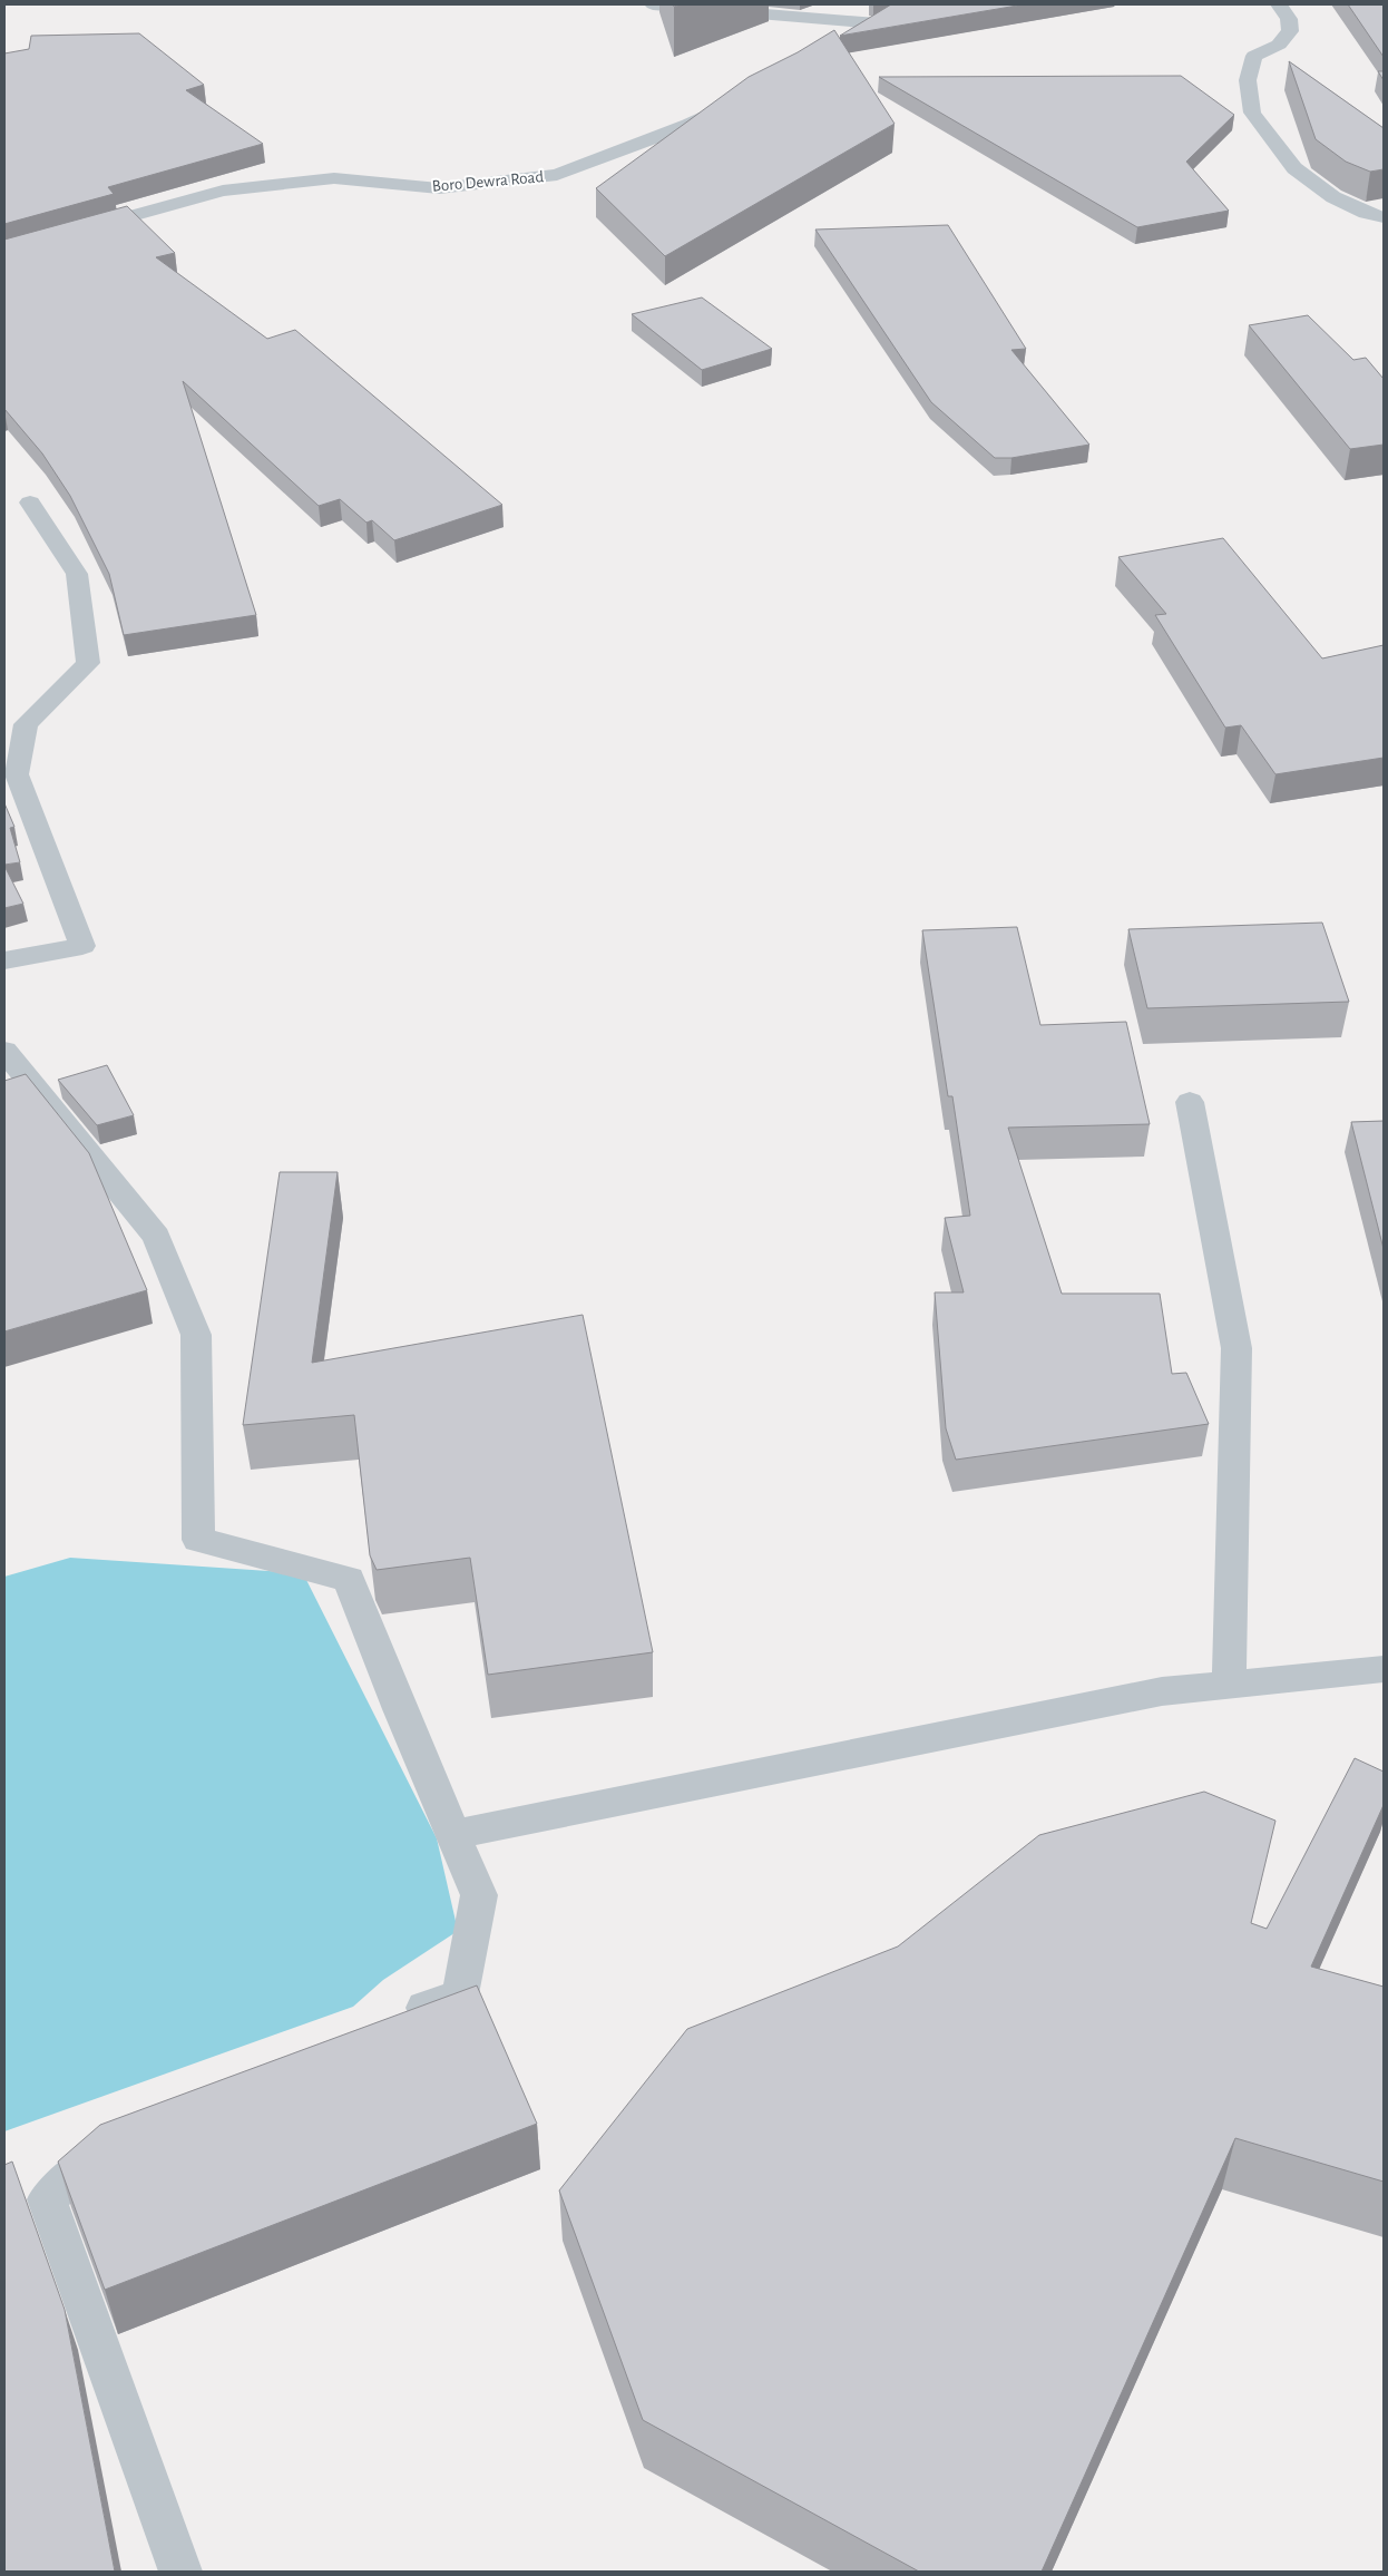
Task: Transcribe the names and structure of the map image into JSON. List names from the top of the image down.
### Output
{
  "streets": {
    "street": ["Boro Dewra Road"]
  }
}
